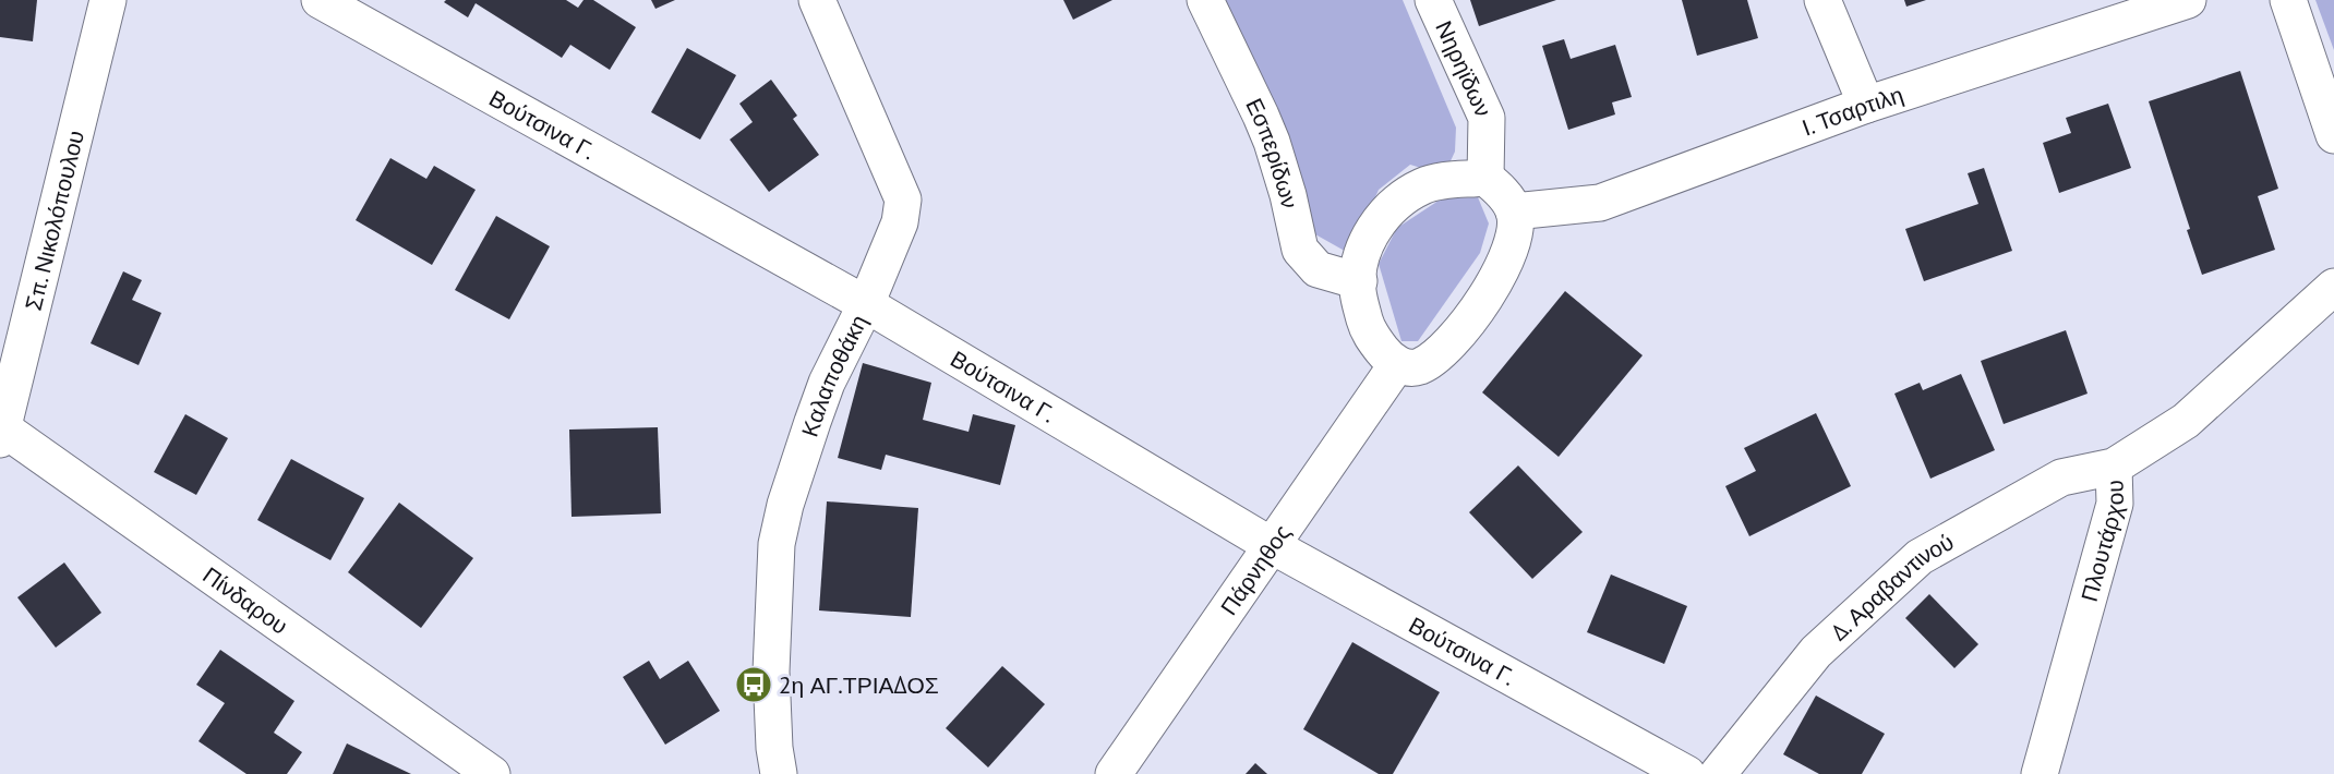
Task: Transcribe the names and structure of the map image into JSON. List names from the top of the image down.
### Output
{
  "streets": {
    "street": [
      "Νηρηϊδων",
      "Ι. Τσαρτιλη",
      "Βούτσινα Γ.",
      "Εσπερίδων",
      "Σπ. Νικολόπουλου",
      "Καλαποθάκη",
      "Πλουτάρχου",
      "Πάρνηθος",
      "Δ. Αραβαντινού",
      "Πίνδαρου"
    ]
  },
  "crossings": [
    ["Νηρηϊδων", "Ι. Τσαρτιλη"],
    ["Νηρηϊδων", "Εσπερίδων"],
    ["Νηρηϊδων", "Πάρνηθος"],
    ["Ι. Τσαρτιλη", "Εσπερίδων"],
    ["Ι. Τσαρτιλη", "Πάρνηθος"],
    ["Βούτσινα Γ.", "Καλαποθάκη"],
    ["Βούτσινα Γ.", "Πάρνηθος"],
    ["Εσπερίδων", "Πάρνηθος"],
    ["Σπ. Νικολόπουλου", "Πίνδαρου"],
    ["Πλουτάρχου", "Δ. Αραβαντινού"]
  ],
  "places": {
    "bus stop": ["2η ΑΓ.ΤΡΙΑΔΟΣ"]
  }
}
